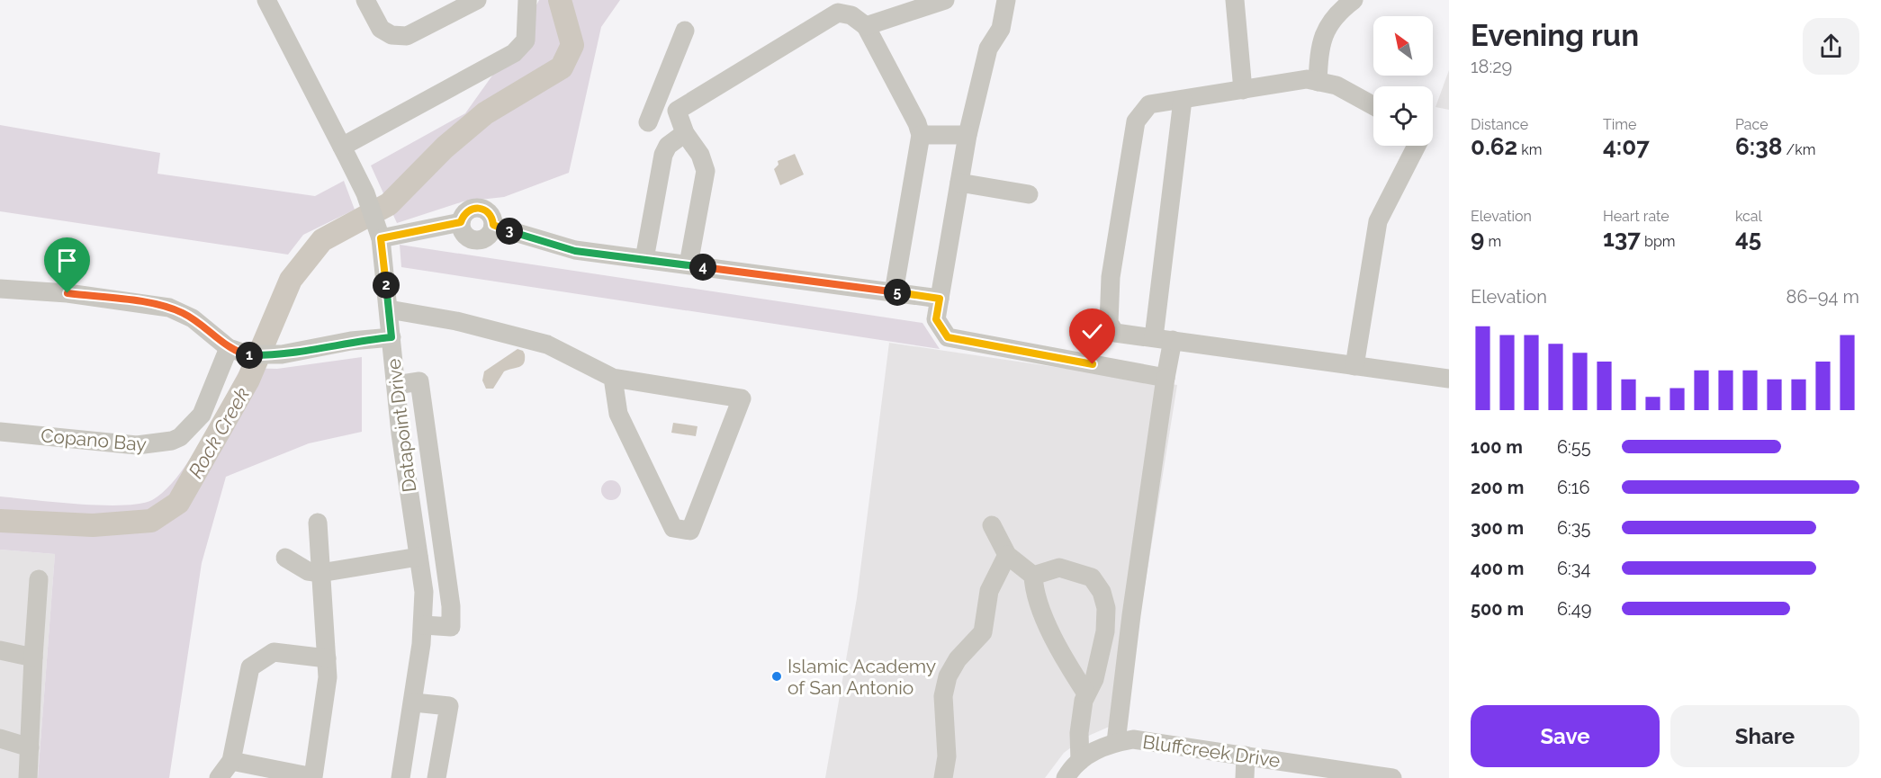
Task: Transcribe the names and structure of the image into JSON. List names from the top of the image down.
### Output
{
  "streets": {
    "street": ["Datapoint Drive", "Copano Bay", "Bluffcreek Drive"]
  },
  "water": ["Rock Creek"],
  "places": ["Islamic Academy of San Antonio"],
  "north": "top left",
  "page": {
    "heading": ["Evening run", "18:29"],
    "stats": [
      ["Distance", "0.62 km"],
      ["Time", "4:07"],
      ["Pace", "6:38 /km"],
      ["Elevation", "9 m"],
      ["Heart rate", "137 bpm"],
      ["kcal", "45"]
    ],
    "pins": [
      "3",
      "4",
      "2",
      "5",
      "1"
    ],
    "chart": ["Elevation", "86–94 m"],
    "list": [
      {
        "name": "100 m",
        "note": "6:55"
      },
      {
        "name": "200 m",
        "note": "6:16"
      },
      {
        "name": "300 m",
        "note": "6:35"
      },
      {
        "name": "400 m",
        "note": "6:34"
      },
      {
        "name": "500 m",
        "note": "6:49"
      }
    ],
    "buttons": ["Save", "Share"]
  }
}
